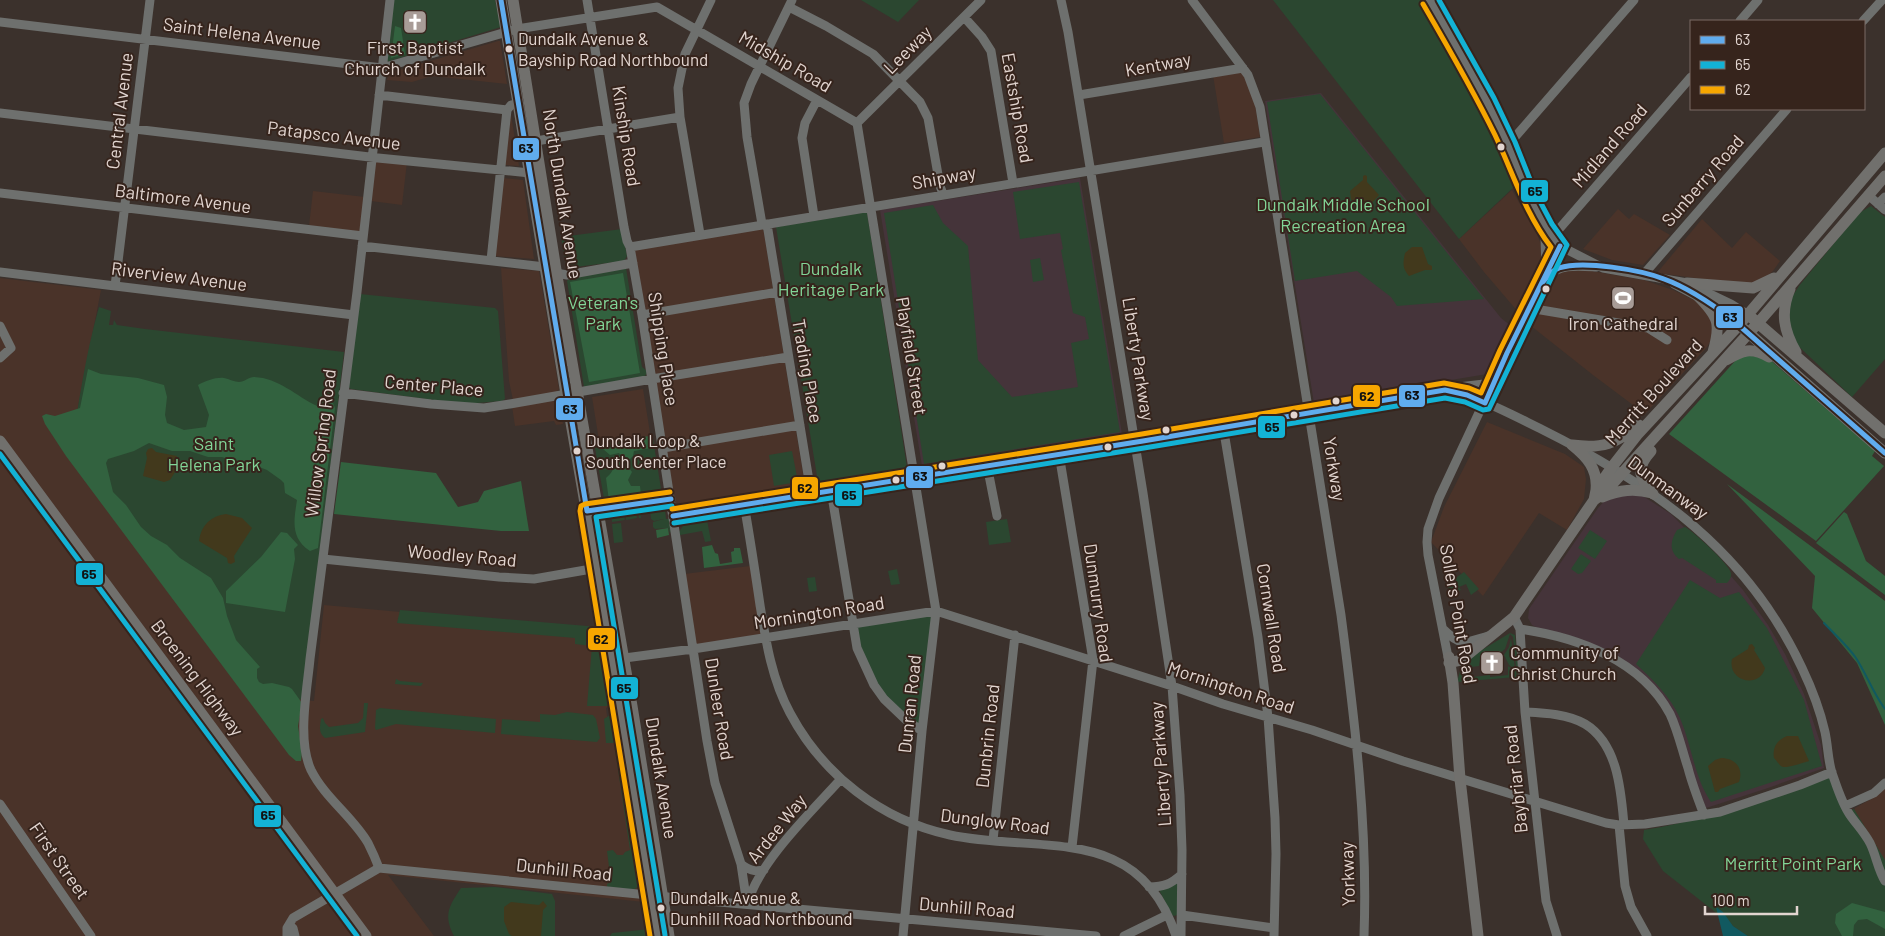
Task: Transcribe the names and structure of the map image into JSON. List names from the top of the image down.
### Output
{
  "streets": {
    "main road": [
      "North Dundalk Avenue",
      "Merritt Boulevard",
      "Sollers Point Road",
      "Broening Highway",
      "Dundalk Avenue"
    ],
    "street": [
      "Saint Helena Avenue",
      "Leeway",
      "Midship Road",
      "Kentway",
      "Eastship Road",
      "Central Avenue",
      "Patapsco Avenue",
      "Kinship Road",
      "Midland Road",
      "Shipway",
      "Sunberry Road",
      "Baltimore Avenue",
      "Riverview Avenue",
      "Shipping Place",
      "Playfield Street",
      "Liberty Parkway",
      "Trading Place",
      "Center Place",
      "Willow Spring Road",
      "Yorkway",
      "Dunmanway",
      "Woodley Road",
      "Dunmurry Road",
      "Mornington Road",
      "Cornwall Road",
      "Dunran Road",
      "Dunleer Road",
      "Dunbrin Road",
      "Baybriar Road",
      "Dunglow Road",
      "Ardee Way",
      "First Street",
      "Dunhill Road"
    ]
  },
  "crossings": [
    ["Saint Helena Avenue", "Midship Road"],
    ["Saint Helena Avenue", "Central Avenue"],
    ["Saint Helena Avenue", "Kinship Road"],
    ["Saint Helena Avenue", "North Dundalk Avenue"],
    ["Saint Helena Avenue", "Willow Spring Road"],
    ["Leeway", "Midship Road"],
    ["Leeway", "Eastship Road"],
    ["Leeway", "Playfield Street"],
    ["Midship Road", "Playfield Street"],
    ["Midship Road", "Trading Place"],
    ["Kentway", "Liberty Parkway"],
    ["Kentway", "Yorkway"],
    ["Eastship Road", "Shipway"],
    ["Central Avenue", "Patapsco Avenue"],
    ["Central Avenue", "Baltimore Avenue"],
    ["Central Avenue", "Riverview Avenue"],
    ["Patapsco Avenue", "North Dundalk Avenue"],
    ["Patapsco Avenue", "Willow Spring Road"],
    ["Kinship Road", "Shipway"],
    ["Kinship Road", "Shipping Place"],
    ["Shipway", "Shipping Place"],
    ["Shipway", "Playfield Street"],
    ["Shipway", "Liberty Parkway"],
    ["Shipway", "Trading Place"],
    ["Shipway", "Yorkway"],
    ["North Dundalk Avenue", "Center Place"],
    ["North Dundalk Avenue", "Dundalk Avenue"],
    ["Baltimore Avenue", "Willow Spring Road"],
    ["Riverview Avenue", "Willow Spring Road"],
    ["Shipping Place", "Center Place"],
    ["Shipping Place", "Dunmanway"],
    ["Shipping Place", "Dunleer Road"],
    ["Playfield Street", "Dunmanway"],
    ["Playfield Street", "Dunran Road"],
    ["Liberty Parkway", "Dunmanway"],
    ["Liberty Parkway", "Mornington Road"],
    ["Trading Place", "Center Place"],
    ["Trading Place", "Dunmanway"],
    ["Center Place", "Willow Spring Road"],
    ["Center Place", "Dundalk Avenue"],
    ["Merritt Boulevard", "Dunmanway"],
    ["Merritt Boulevard", "Sollers Point Road"],
    ["Merritt Boulevard", "Baybriar Road"],
    ["Willow Spring Road", "Woodley Road"],
    ["Willow Spring Road", "Dunhill Road"],
    ["Yorkway", "Dunmanway"],
    ["Yorkway", "Mornington Road"],
    ["Dunmanway", "Dunmurry Road"],
    ["Dunmanway", "Mornington Road"],
    ["Dunmanway", "Sollers Point Road"],
    ["Dunmanway", "Cornwall Road"],
    ["Dunmanway", "Dunran Road"],
    ["Dunmanway", "Dunleer Road"],
    ["Dunmanway", "Dunglow Road"],
    ["Woodley Road", "Dundalk Avenue"],
    ["Dunmurry Road", "Mornington Road"],
    ["Dunmurry Road", "Dunglow Road"],
    ["Mornington Road", "Sollers Point Road"],
    ["Mornington Road", "Cornwall Road"],
    ["Mornington Road", "Dunran Road"],
    ["Mornington Road", "Dunleer Road"],
    ["Mornington Road", "Dunbrin Road"],
    ["Mornington Road", "Dundalk Avenue"],
    ["Mornington Road", "Baybriar Road"],
    ["Mornington Road", "Dunglow Road"],
    ["Dunran Road", "Dunglow Road"],
    ["Dunran Road", "Dunhill Road"],
    ["Dunleer Road", "Ardee Way"],
    ["Dunleer Road", "Dunhill Road"],
    ["Dunbrin Road", "Dunglow Road"],
    ["Dundalk Avenue", "Dunhill Road"],
    ["Dunglow Road", "Ardee Way"],
    ["Ardee Way", "Dunhill Road"]
  ],
  "parks": [
    "Dundalk Middle School Recreation Area",
    "Dundalk Heritage Park",
    "Veteran's Park",
    "Saint Helena Park",
    "Merritt Point Park"
  ],
  "places": {
    "church": ["First Baptist Church of Dundalk", "Community of Christ Church"],
    "other": ["Dundalk Avenue & Bayship Road Northbound", "Dundalk Loop & South Center Place", "Dundalk Avenue & Dunhill Road Northbound"],
    "sports": ["Iron Cathedral"]
  },
  "lines": ["transit line 63", "transit line 65", "transit line 62"],
  "legend": ["63", "65", "62"],
  "scale_bar": "100 m"
}
